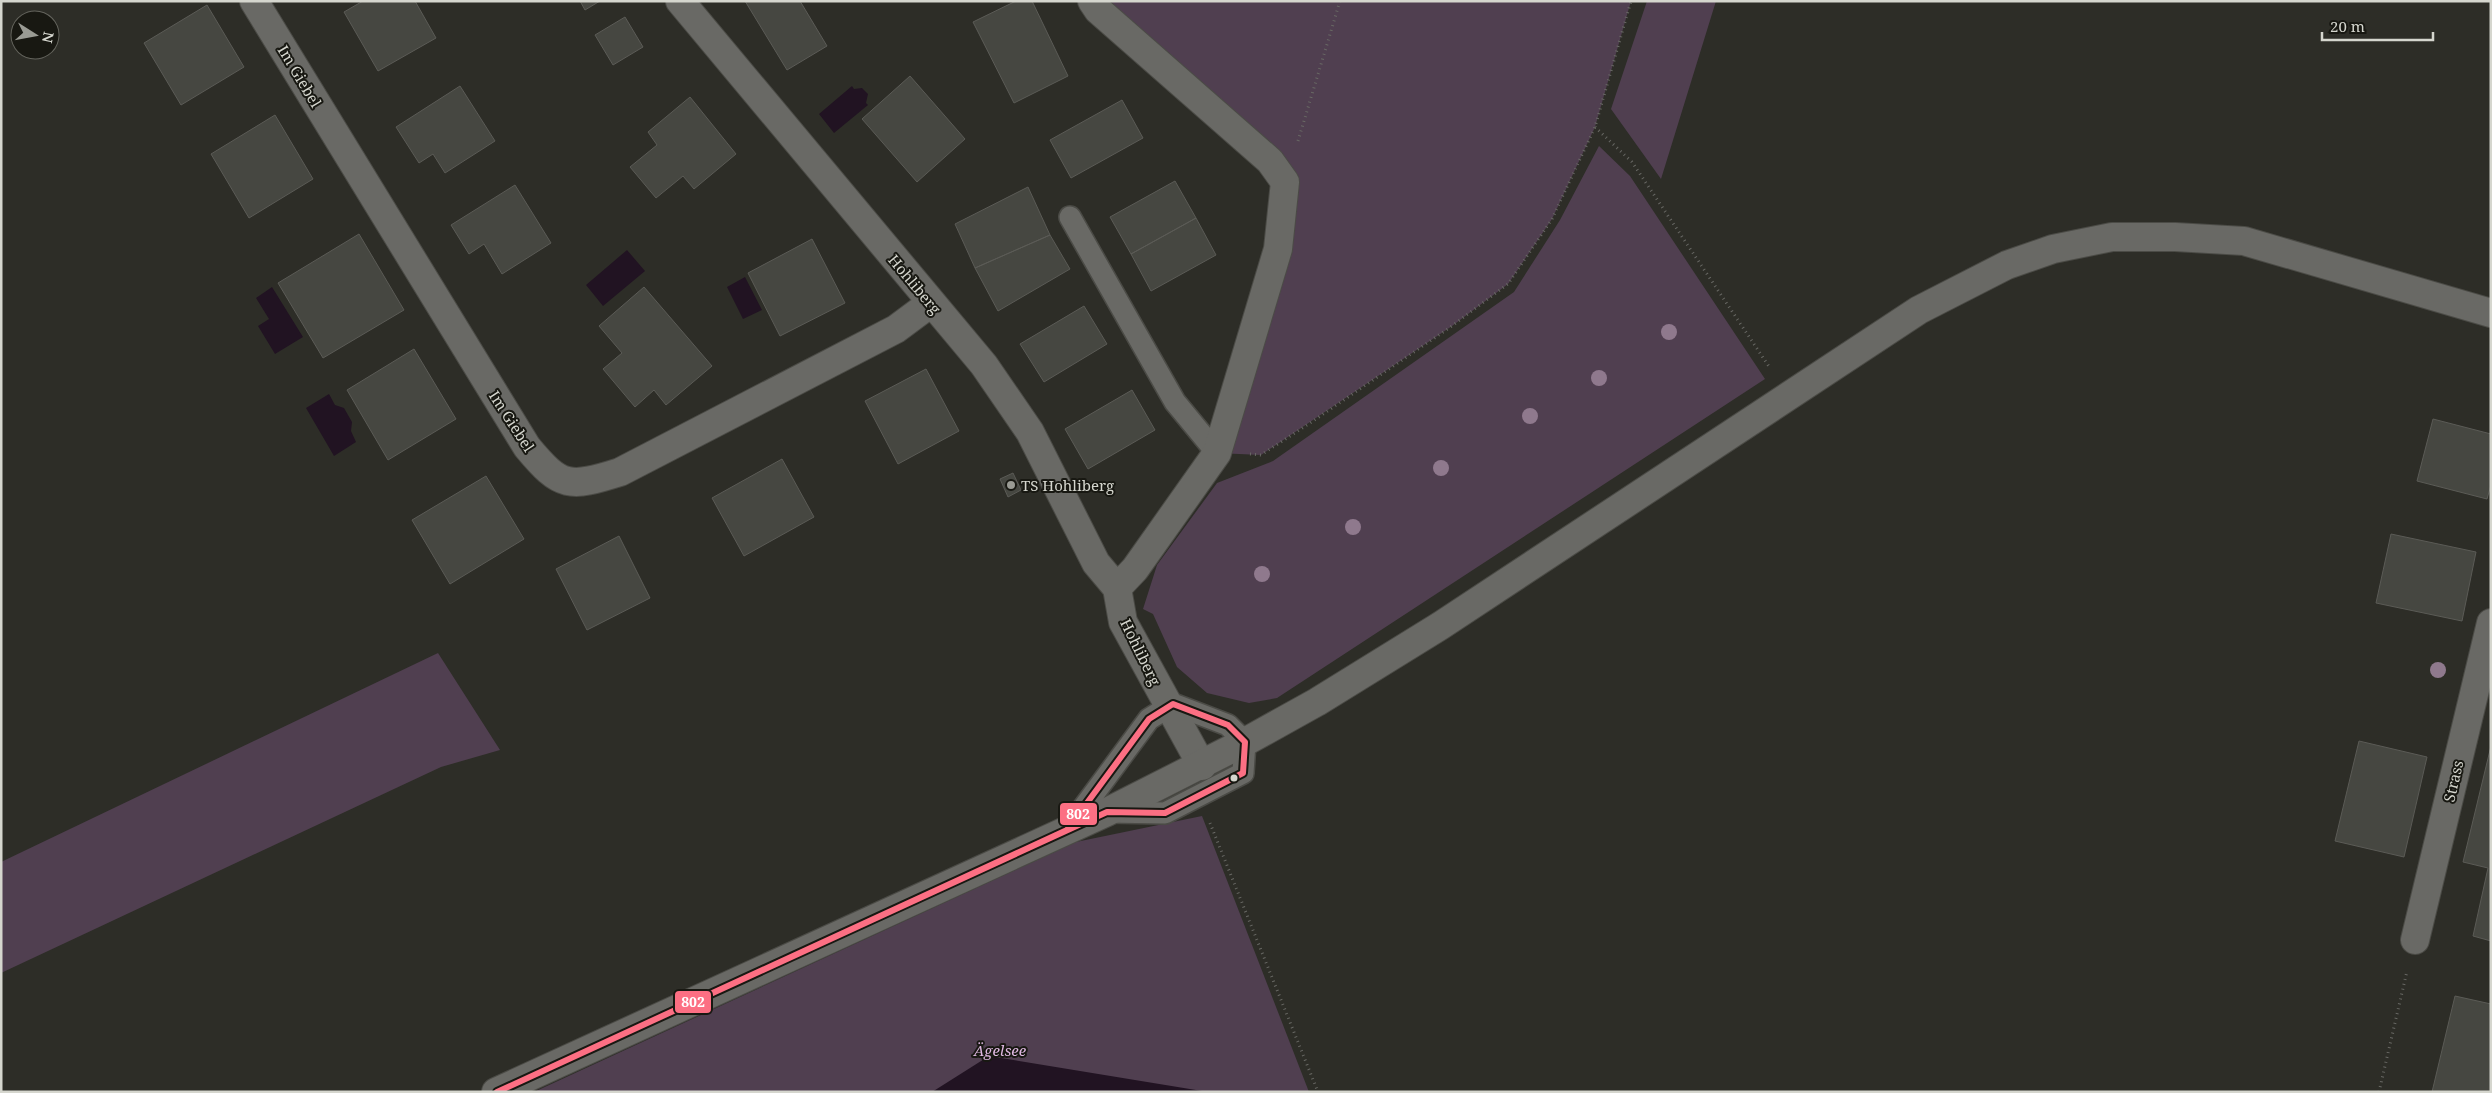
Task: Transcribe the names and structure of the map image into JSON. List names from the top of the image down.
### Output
{
  "streets": {
    "street": ["Im Giebel", "Hohliberg", "Strass"]
  },
  "crossings": [
    ["Im Giebel", "Hohliberg"]
  ],
  "parks": ["Ägelsee"],
  "places": ["TS Hohliberg"],
  "lines": ["transit line 802"],
  "scale_bar": "20 m",
  "north": "right"
}
